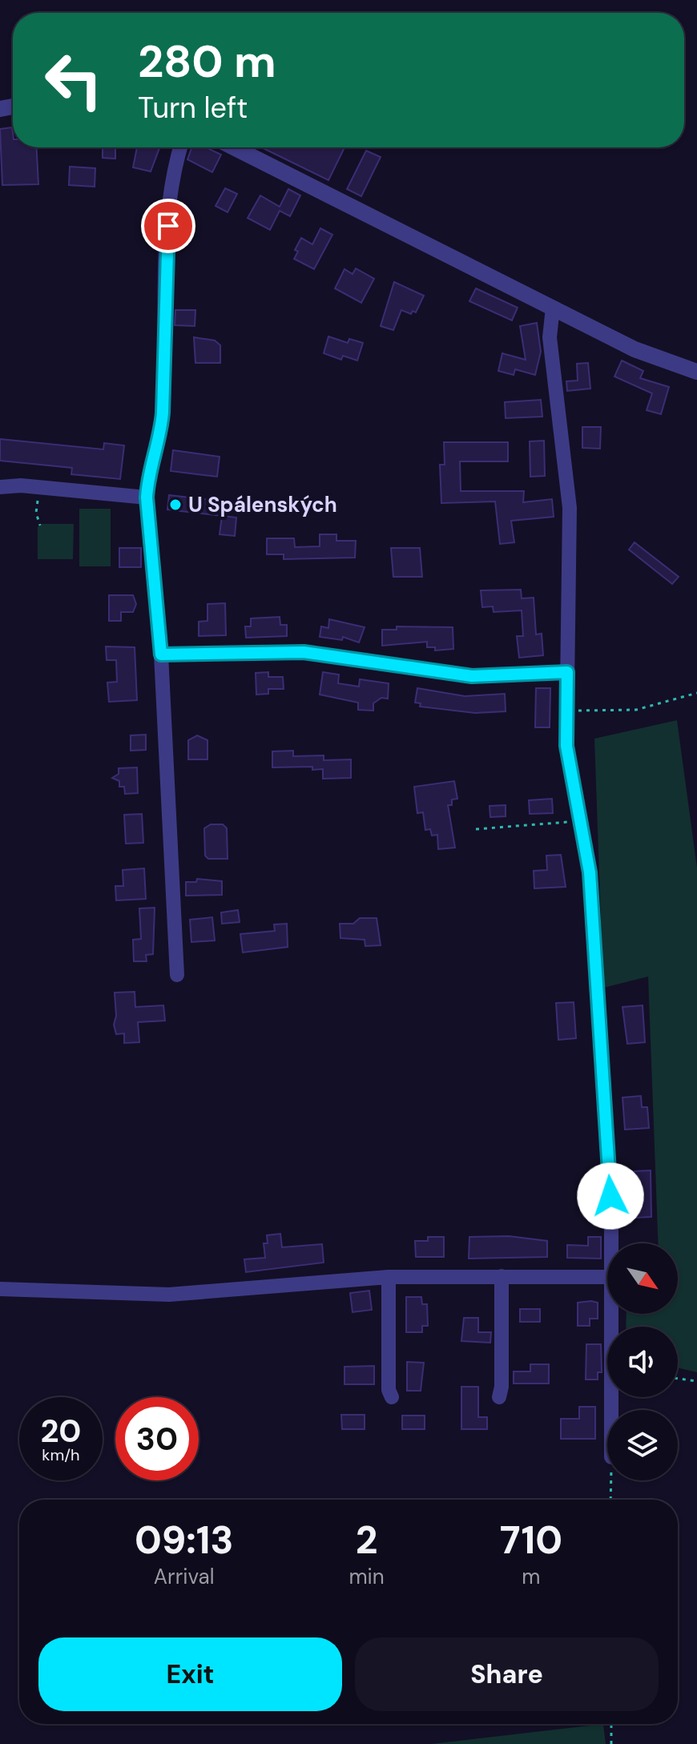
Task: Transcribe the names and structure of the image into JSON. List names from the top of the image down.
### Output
{
  "places": ["U Spálenských"],
  "north": "bottom right",
  "page": {
    "turn": ["280 m", "Turn left"],
    "speed": "20 km/h",
    "limit": "30",
    "eta": [
      "09:13",
      "Arrival",
      "2",
      "min",
      "710",
      "m"
    ],
    "buttons": ["Exit", "Share"]
  }
}
